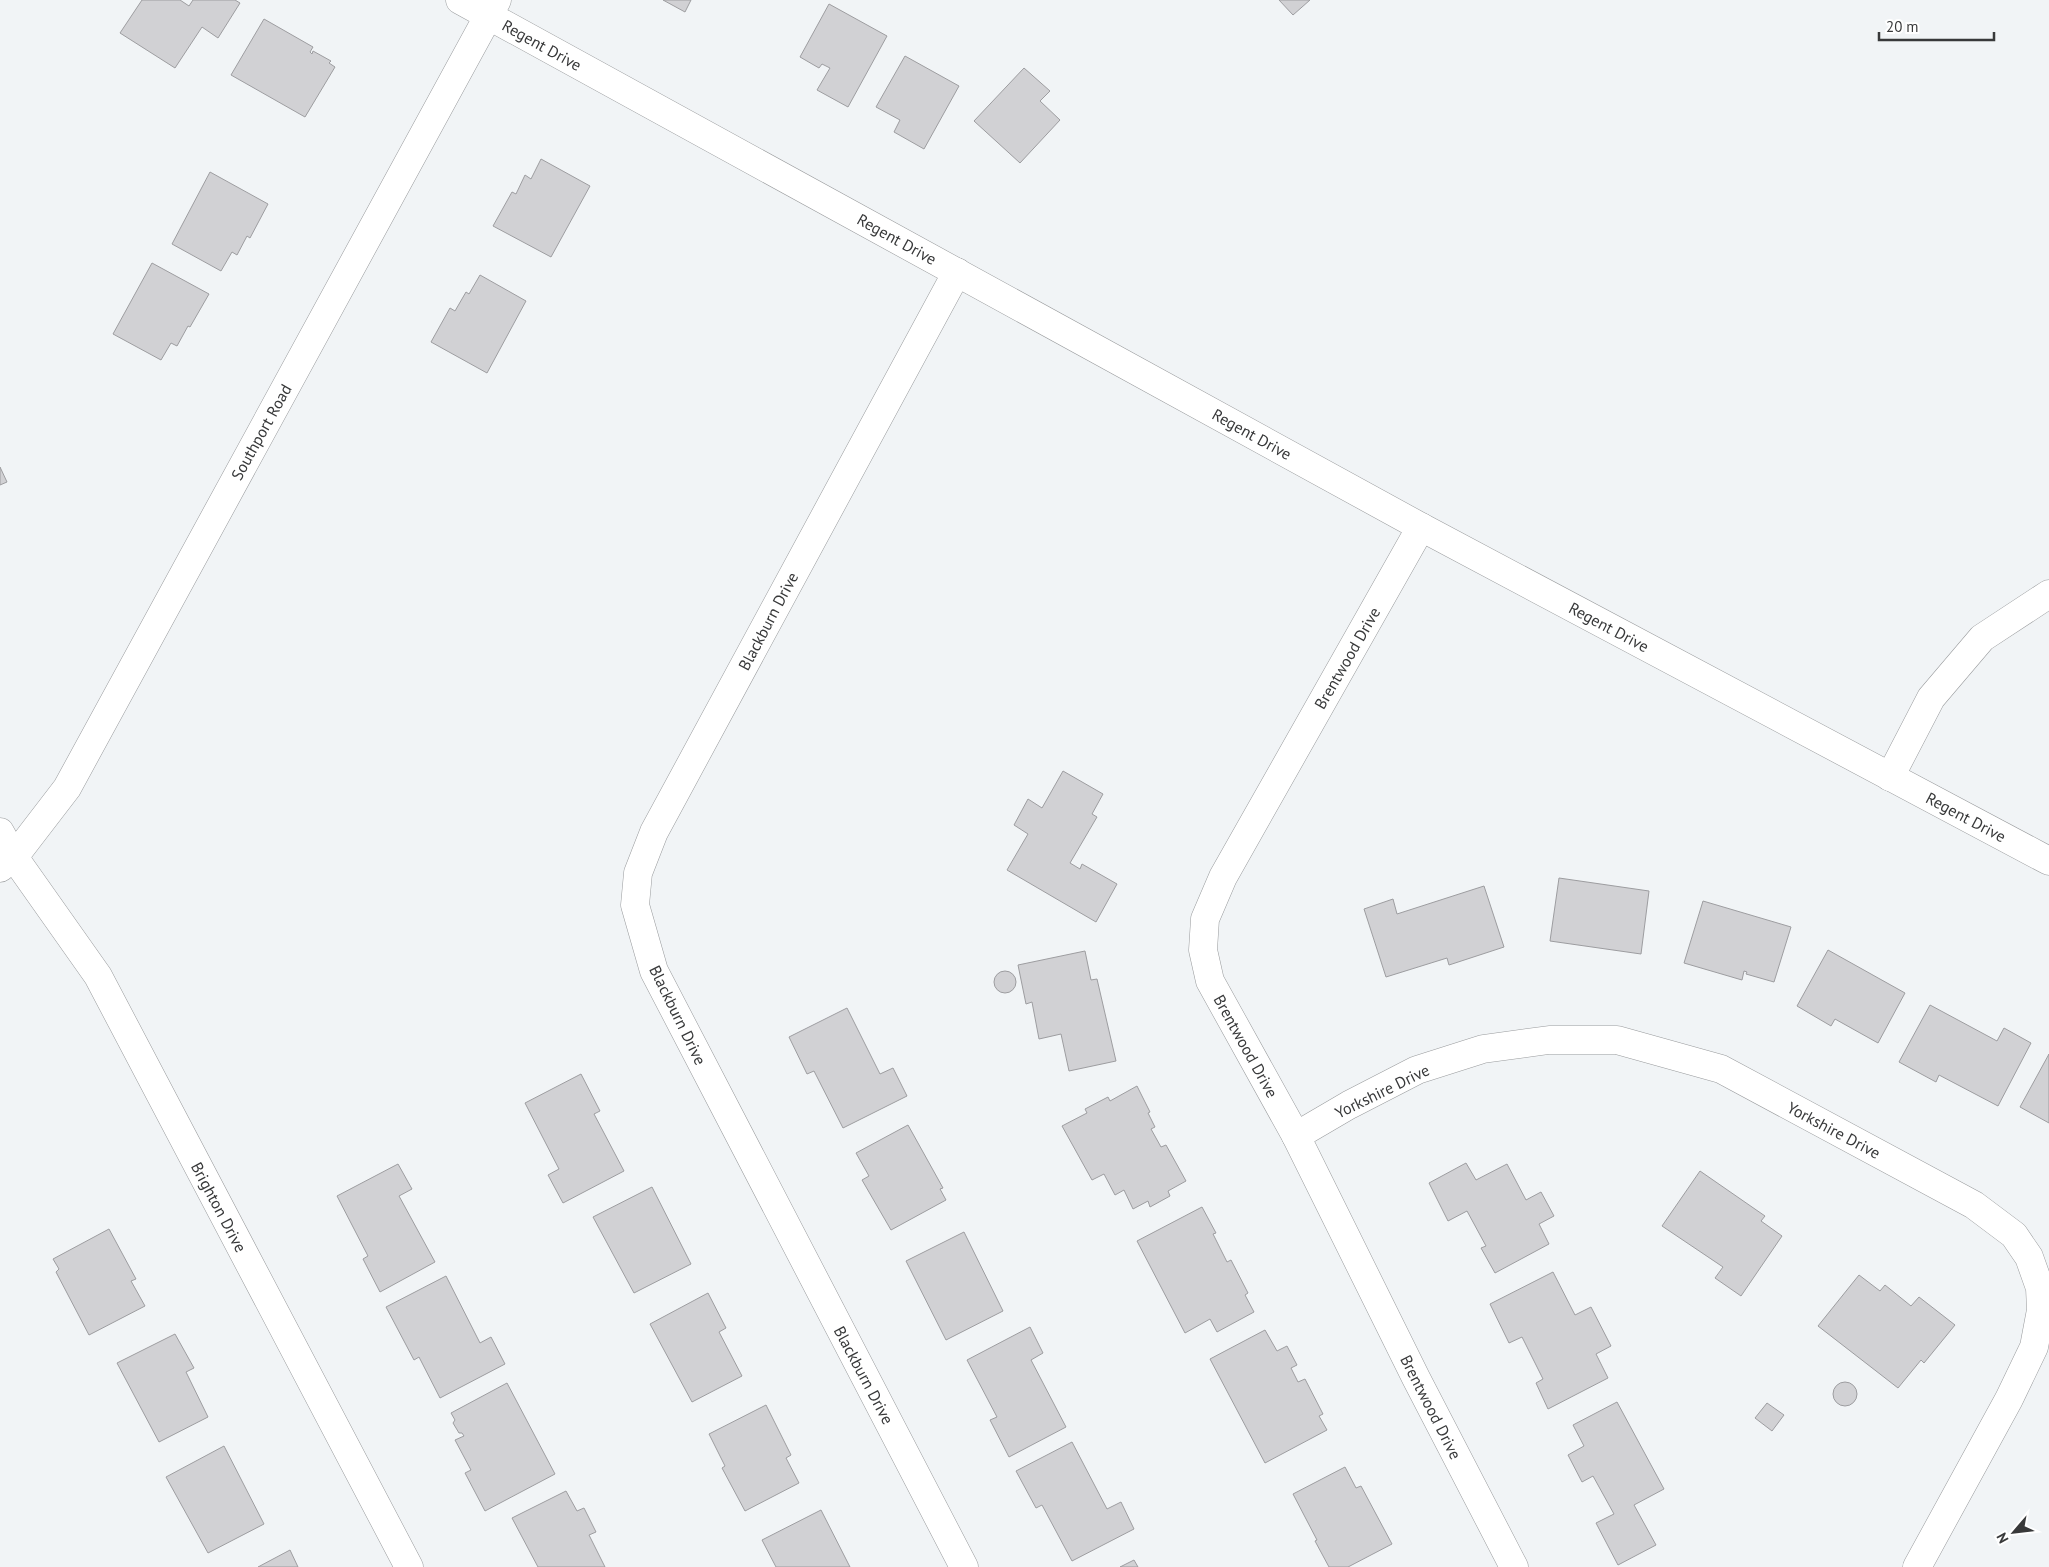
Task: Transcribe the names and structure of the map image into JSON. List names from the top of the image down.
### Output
{
  "streets": {
    "street": [
      "Regent Drive",
      "Southport Road",
      "Blackburn Drive",
      "Brentwood Drive",
      "Yorkshire Drive",
      "Brighton Drive"
    ]
  },
  "crossings": [
    ["Regent Drive", "Southport Road"],
    ["Regent Drive", "Blackburn Drive"],
    ["Regent Drive", "Brentwood Drive"],
    ["Southport Road", "Brighton Drive"],
    ["Brentwood Drive", "Yorkshire Drive"]
  ],
  "scale_bar": "20 m",
  "north": "bottom left"
}
